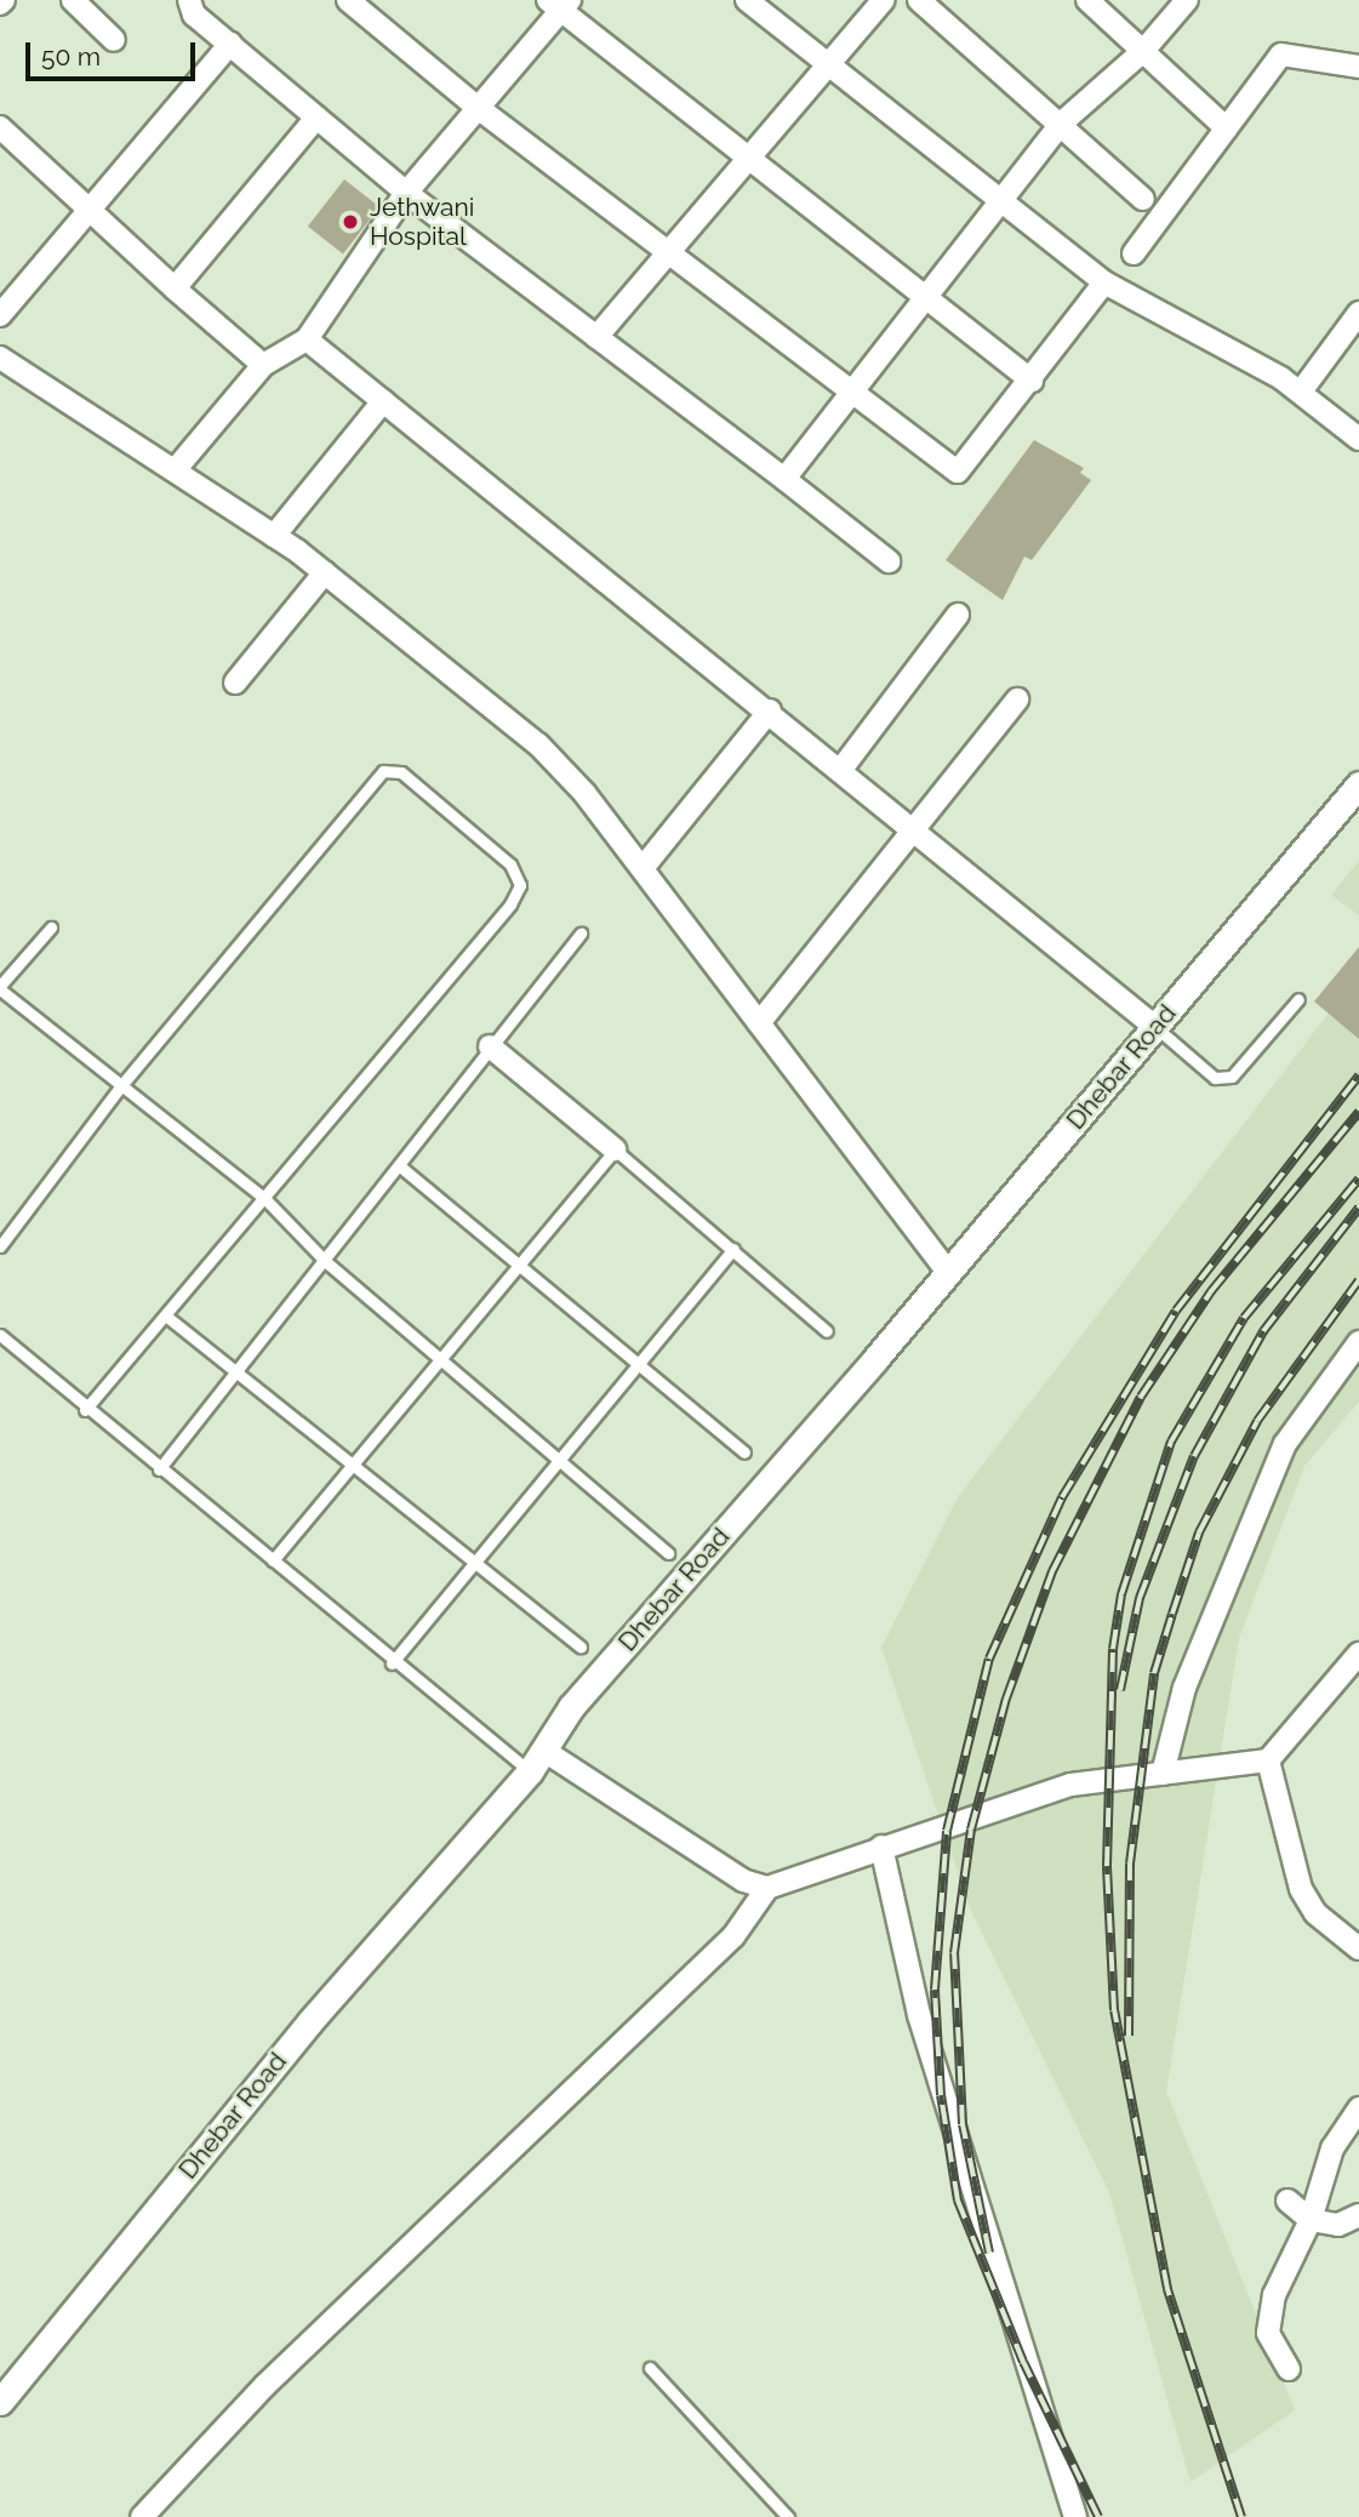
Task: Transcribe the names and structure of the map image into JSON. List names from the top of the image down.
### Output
{
  "streets": {
    "street": ["Dhebar Road"]
  },
  "places": ["Jethwani Hospital"],
  "scale_bar": "50 m"
}
